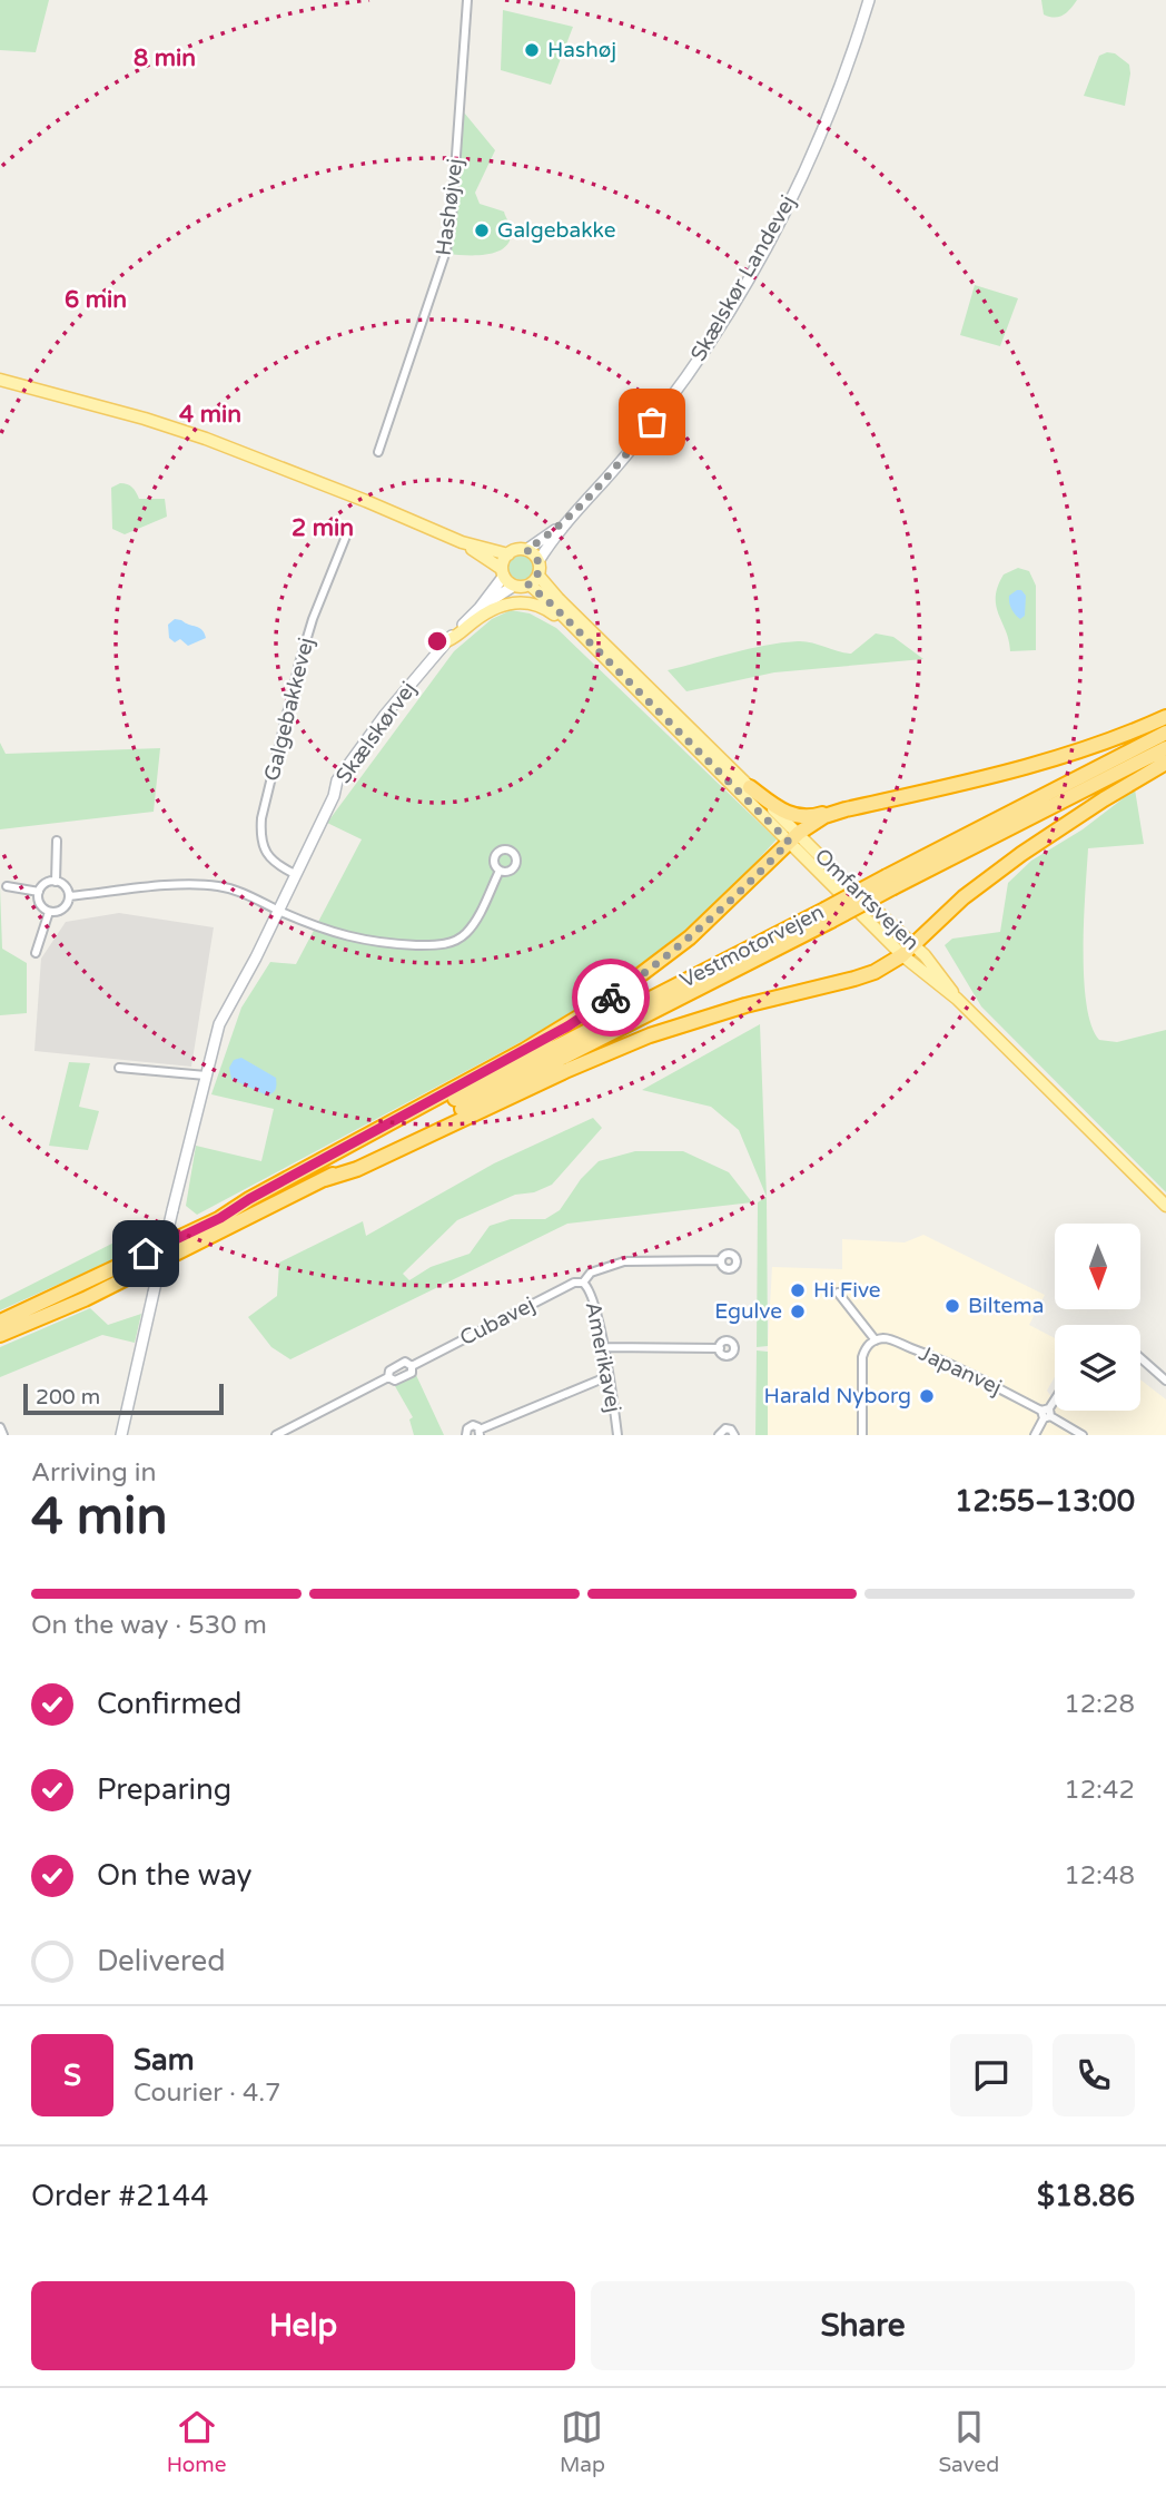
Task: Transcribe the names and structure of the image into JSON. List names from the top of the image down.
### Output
{
  "streets": {
    "highway": ["Vestmotorvejen"],
    "main road": ["Omfartsvejen"],
    "street": [
      "Hashøjvej",
      "Skælskør Landevej",
      "Galgebakkevej",
      "Skælskørvej",
      "Cubavej",
      "Amerikavej",
      "Japanvej"
    ]
  },
  "crossings": [
    ["Skælskør Landevej", "Skælskørvej"],
    ["Skælskør Landevej", "Omfartsvejen"],
    ["Galgebakkevej", "Skælskørvej"],
    ["Skælskørvej", "Omfartsvejen"],
    ["Cubavej", "Amerikavej"]
  ],
  "places": [
    "Hashøj",
    "Galgebakke",
    "Hi Five",
    "Biltema",
    "Egulve",
    "Harald Nyborg"
  ],
  "scale_bar": "200 m",
  "north": "bottom",
  "page": {
    "scale": "200 m",
    "heading": ["4 min", "Arriving in", "12:55–13:00"],
    "panel": [
      "Sam",
      "Courier · 4.7",
      "Order #2144",
      "$18.86"
    ],
    "bar": "On the way · 530 m",
    "list": [
      ["Confirmed", "12:28"],
      ["Preparing", "12:42"],
      ["On the way", "12:48"],
      "Delivered"
    ],
    "round": "S",
    "buttons": ["Help", "Share"],
    "tabs": ["Home", "Map", "Saved"]
  },
  "rings": [
    "8 min",
    "6 min",
    "4 min",
    "2 min"
  ]
}
